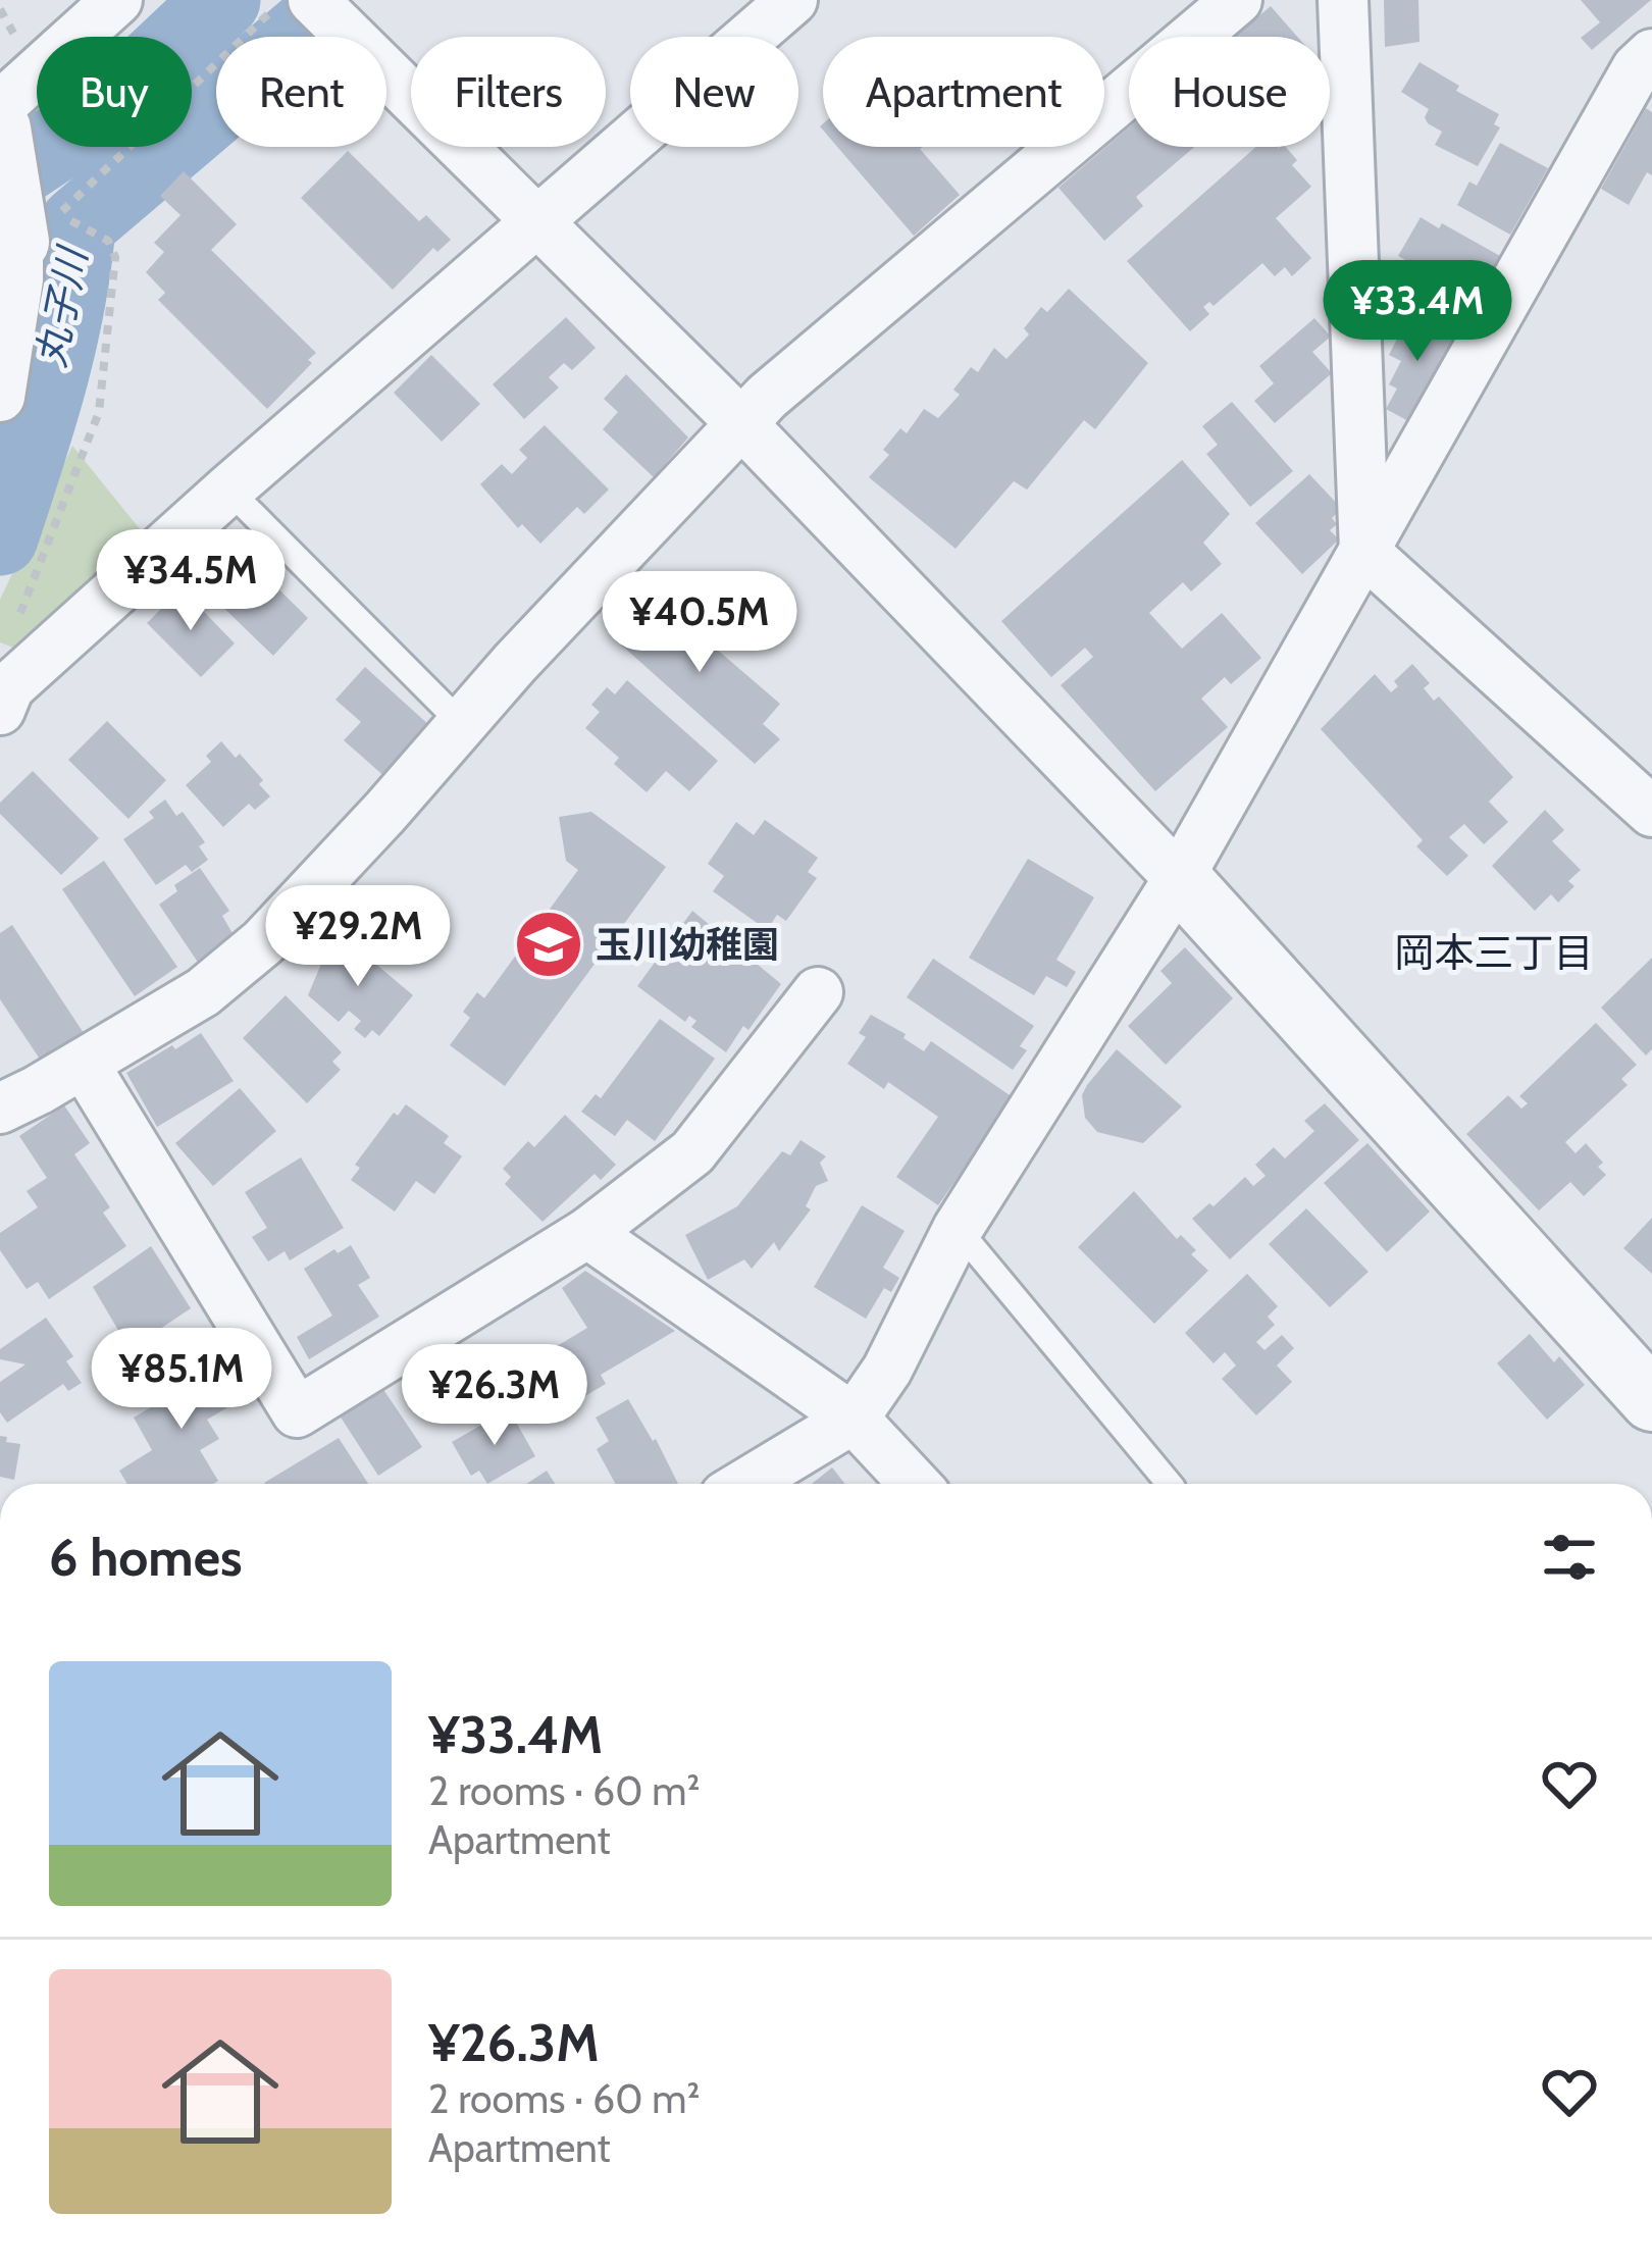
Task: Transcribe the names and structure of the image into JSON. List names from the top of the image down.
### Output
{
  "districts": ["岡本三丁目"],
  "water": ["丸子川"],
  "places": {
    "school or university": ["玉川幼稚園"]
  },
  "page": {
    "chip": [
      "Buy",
      "Rent",
      "Filters",
      "New",
      "Apartment",
      "House"
    ],
    "price": [
      "¥33.4M",
      "¥34.5M",
      "¥40.5M",
      "¥29.2M",
      "¥85.1M",
      "¥26.3M"
    ],
    "heading": "6 homes",
    "list": [
      {
        "name": "¥33.4M",
        "note": "2 rooms · 60 m² · Apartment"
      },
      {
        "name": "¥26.3M",
        "note": "2 rooms · 60 m² · Apartment"
      }
    ]
  }
}
